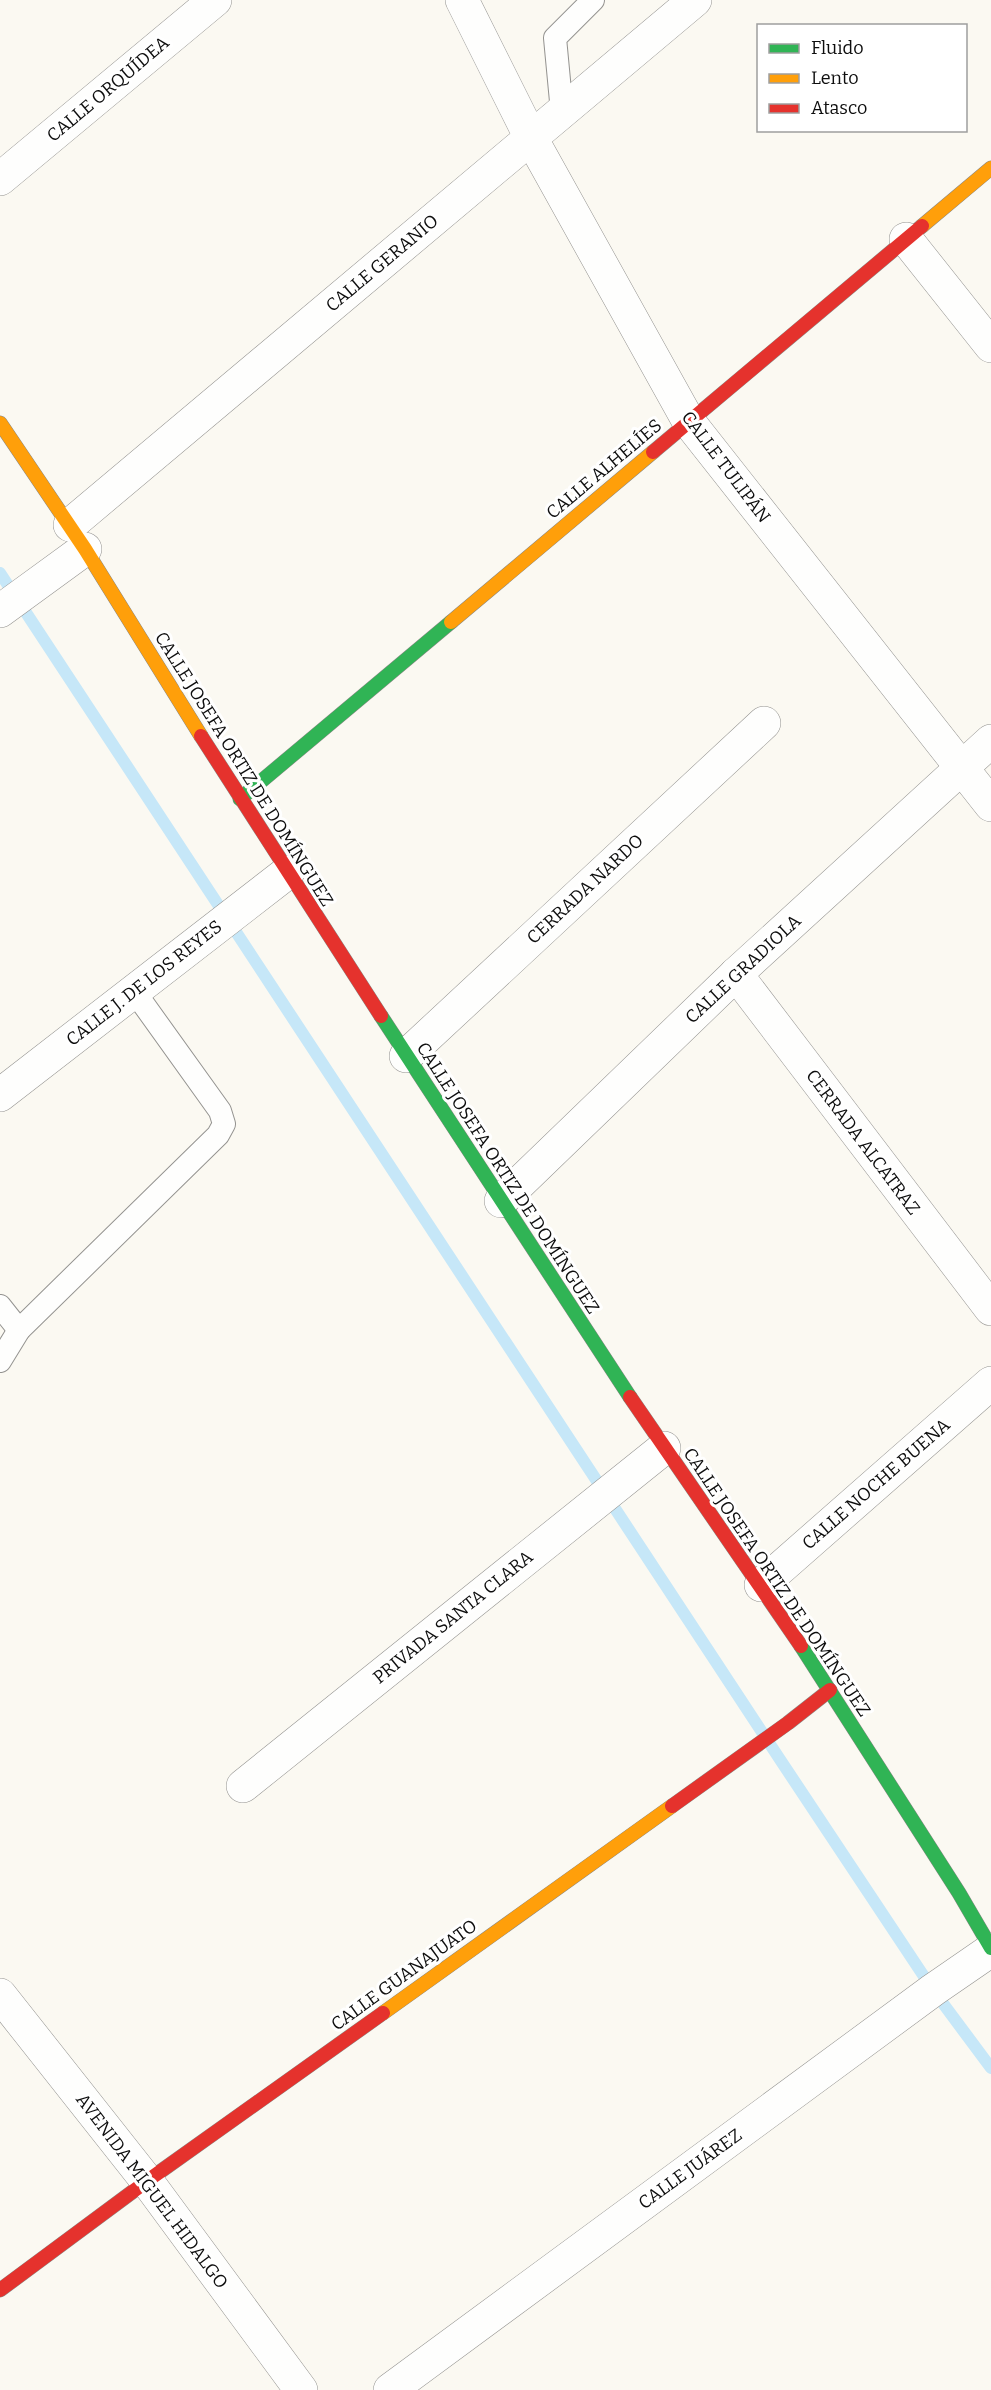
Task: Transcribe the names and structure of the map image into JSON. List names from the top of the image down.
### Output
{
  "streets": {
    "street": [
      "CALLE ORQUÍDEA",
      "CALLE GERANIO",
      "CALLE TULIPÁN",
      "CALLE ALHELÍES",
      "CALLE JOSEFA ORTIZ DE DOMÍNGUEZ",
      "CERRADA NARDO",
      "CALLE GRADIOLA",
      "CALLE J. DE LOS REYES",
      "CERRADA ALCATRAZ",
      "CALLE NOCHE BUENA",
      "PRIVADA SANTA CLARA",
      "CALLE GUANAJUATO",
      "CALLE JUÁREZ",
      "AVENIDA MIGUEL HIDALGO"
    ]
  },
  "crossings": [
    ["CALLE GERANIO", "CALLE TULIPÁN"],
    ["CALLE GERANIO", "CALLE JOSEFA ORTIZ DE DOMÍNGUEZ"],
    ["CALLE TULIPÁN", "CALLE ALHELÍES"],
    ["CALLE TULIPÁN", "CALLE GRADIOLA"],
    ["CALLE ALHELÍES", "CALLE JOSEFA ORTIZ DE DOMÍNGUEZ"],
    ["CALLE JOSEFA ORTIZ DE DOMÍNGUEZ", "CERRADA NARDO"],
    ["CALLE JOSEFA ORTIZ DE DOMÍNGUEZ", "CALLE GRADIOLA"],
    ["CALLE JOSEFA ORTIZ DE DOMÍNGUEZ", "CALLE J. DE LOS REYES"],
    ["CALLE JOSEFA ORTIZ DE DOMÍNGUEZ", "CALLE NOCHE BUENA"],
    ["CALLE JOSEFA ORTIZ DE DOMÍNGUEZ", "PRIVADA SANTA CLARA"],
    ["CALLE JOSEFA ORTIZ DE DOMÍNGUEZ", "CALLE GUANAJUATO"],
    ["CALLE JOSEFA ORTIZ DE DOMÍNGUEZ", "CALLE JUÁREZ"],
    ["CALLE GRADIOLA", "CERRADA ALCATRAZ"],
    ["CALLE GUANAJUATO", "AVENIDA MIGUEL HIDALGO"]
  ],
  "legend": ["Fluido", "Lento", "Atasco"]
}
